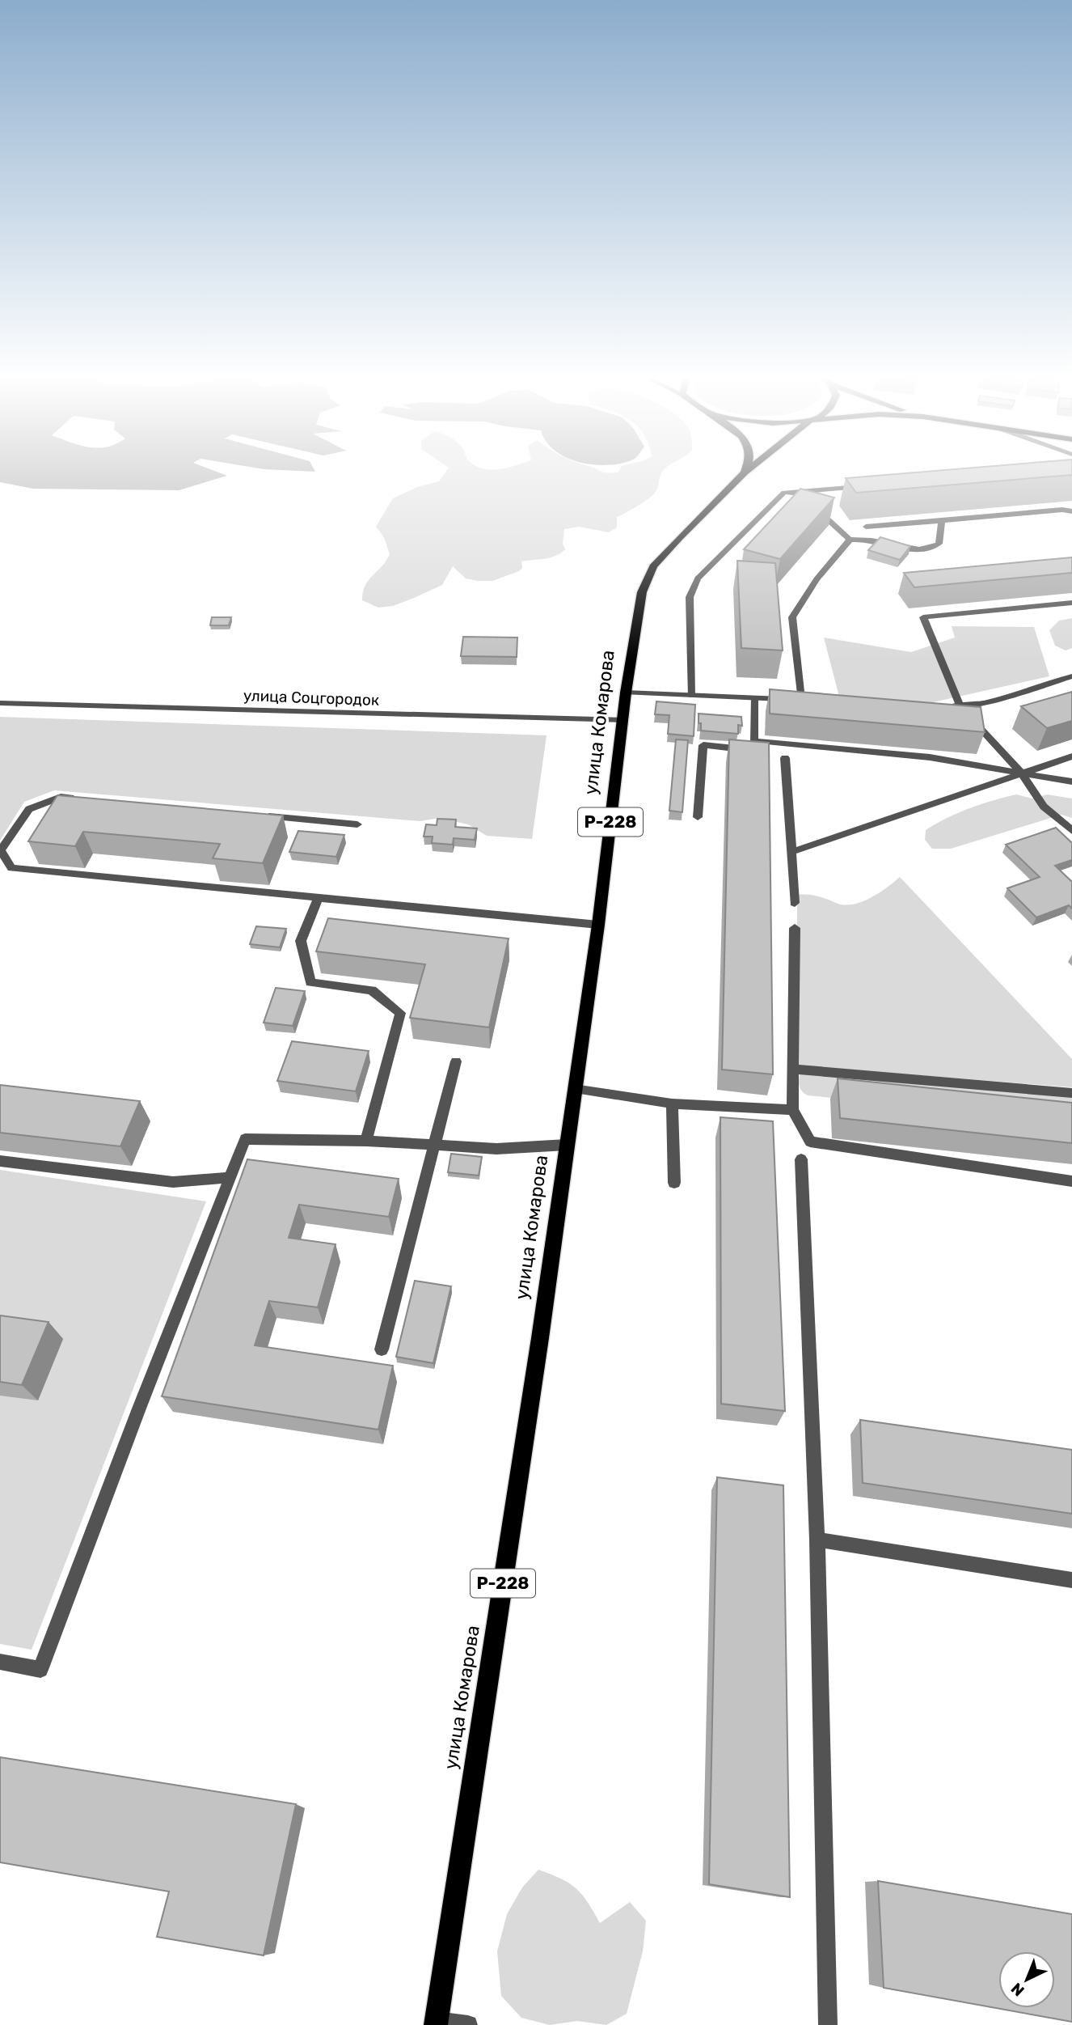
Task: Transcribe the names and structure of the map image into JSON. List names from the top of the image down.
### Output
{
  "streets": {
    "main road": ["улица Комарова", "Р-228"],
    "street": ["улица Соцгородок"]
  },
  "crossings": [
    ["улица Соцгородок", "улица Комарова"]
  ],
  "north": "bottom left"
}
